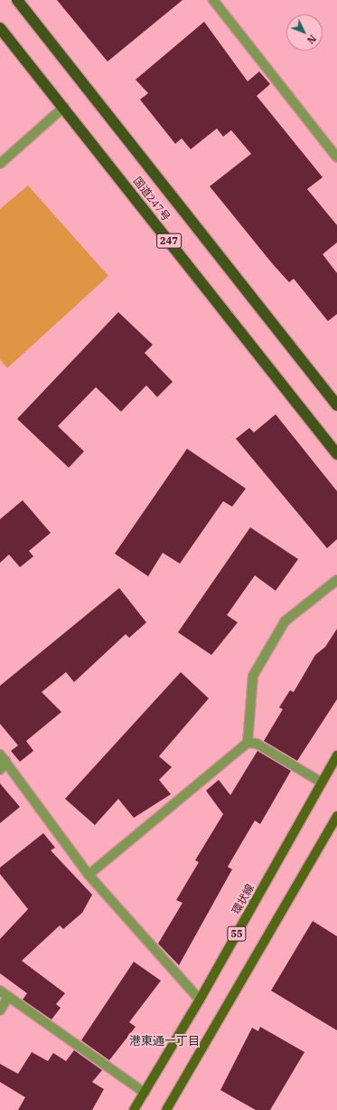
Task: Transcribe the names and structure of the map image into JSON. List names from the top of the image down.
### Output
{
  "streets": {
    "highway": ["国道247号", "247"],
    "main road": ["環状線", "55"]
  },
  "districts": ["港東通一丁目"],
  "north": "bottom right"
}
